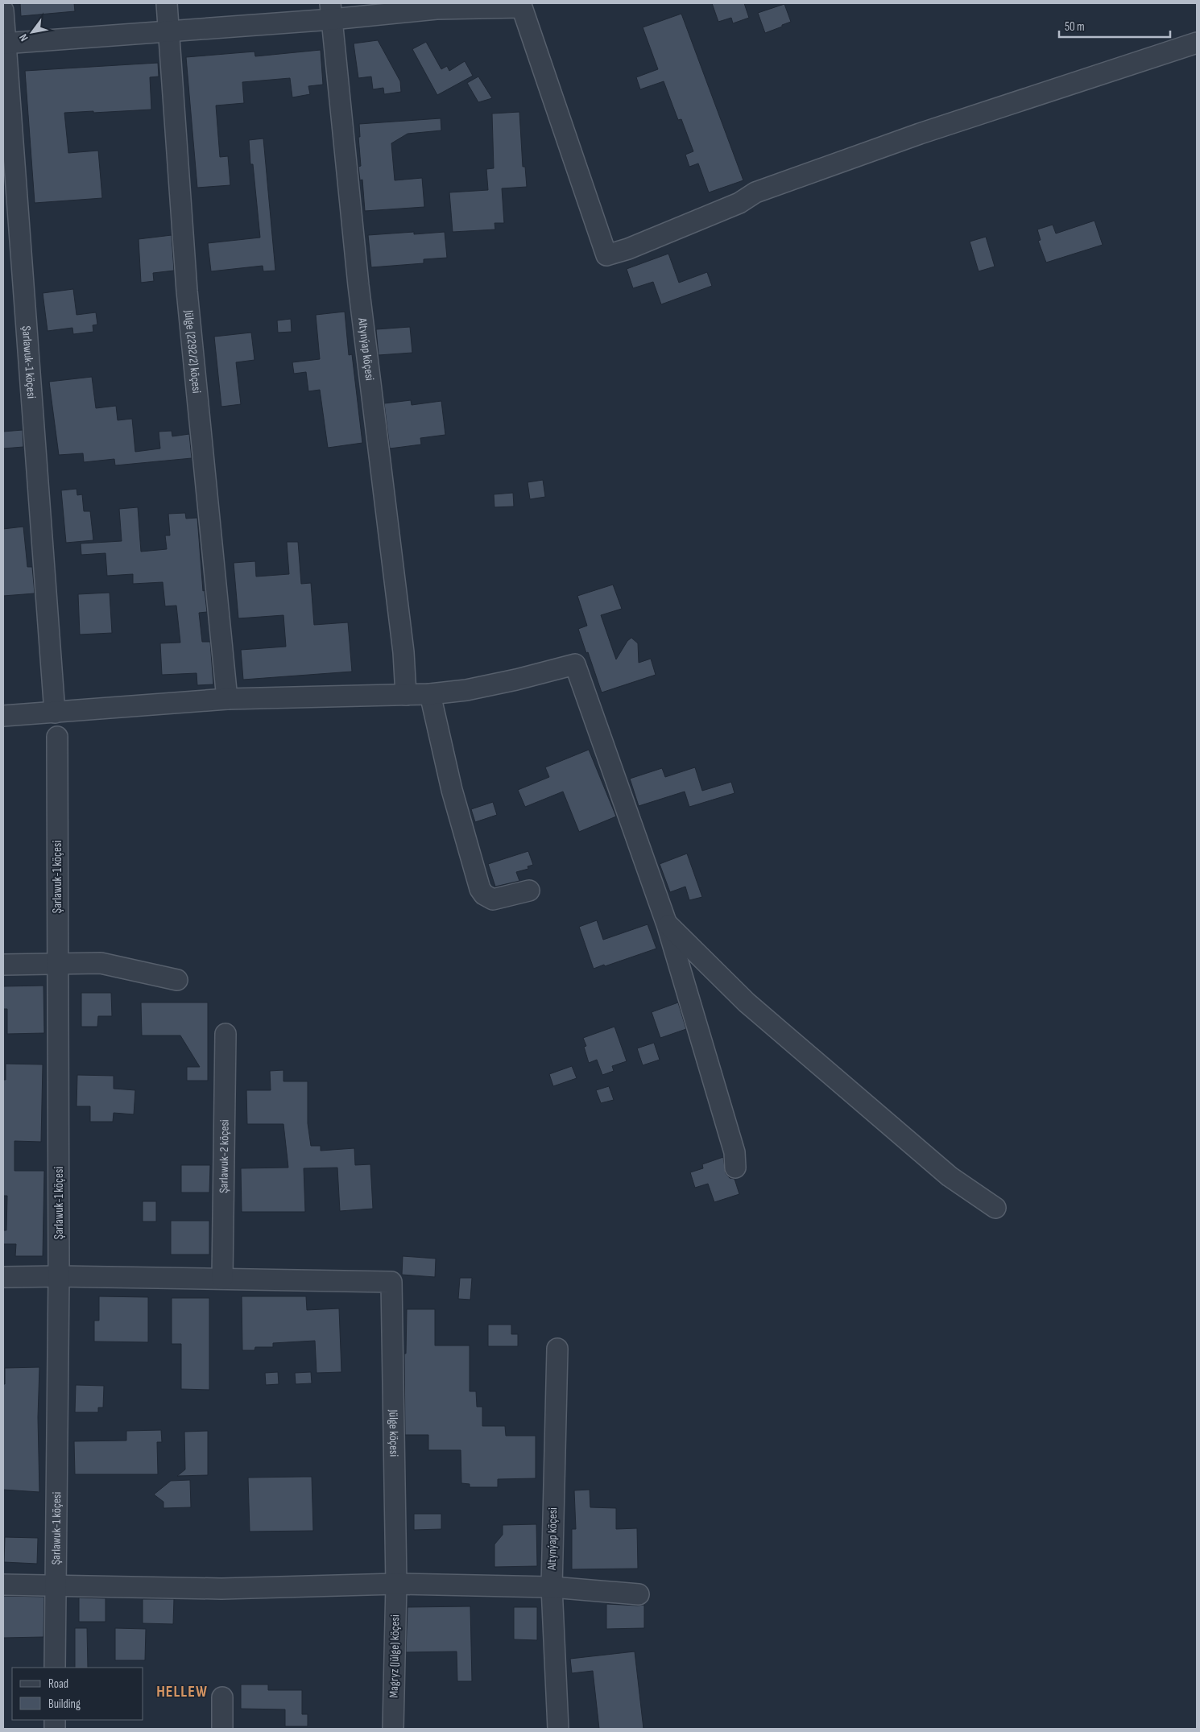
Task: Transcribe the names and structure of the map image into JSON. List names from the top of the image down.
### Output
{
  "streets": {
    "street": [
      "Altynýap köçesi",
      "Jülge (2292/2) köçesi",
      "Şarlawuk-1 köçesi",
      "Şarlawuk-2 köçesi",
      "Jülge köçesi",
      "Magryz (Jülge) köçesi"
    ]
  },
  "crossings": [
    ["Şarlawuk-2 köçesi", "Jülge köçesi"],
    ["Jülge köçesi", "Magryz (Jülge) köçesi"]
  ],
  "districts": ["HELLEW"],
  "legend": ["Road", "Building"],
  "scale_bar": "50 m",
  "north": "bottom left"
}
